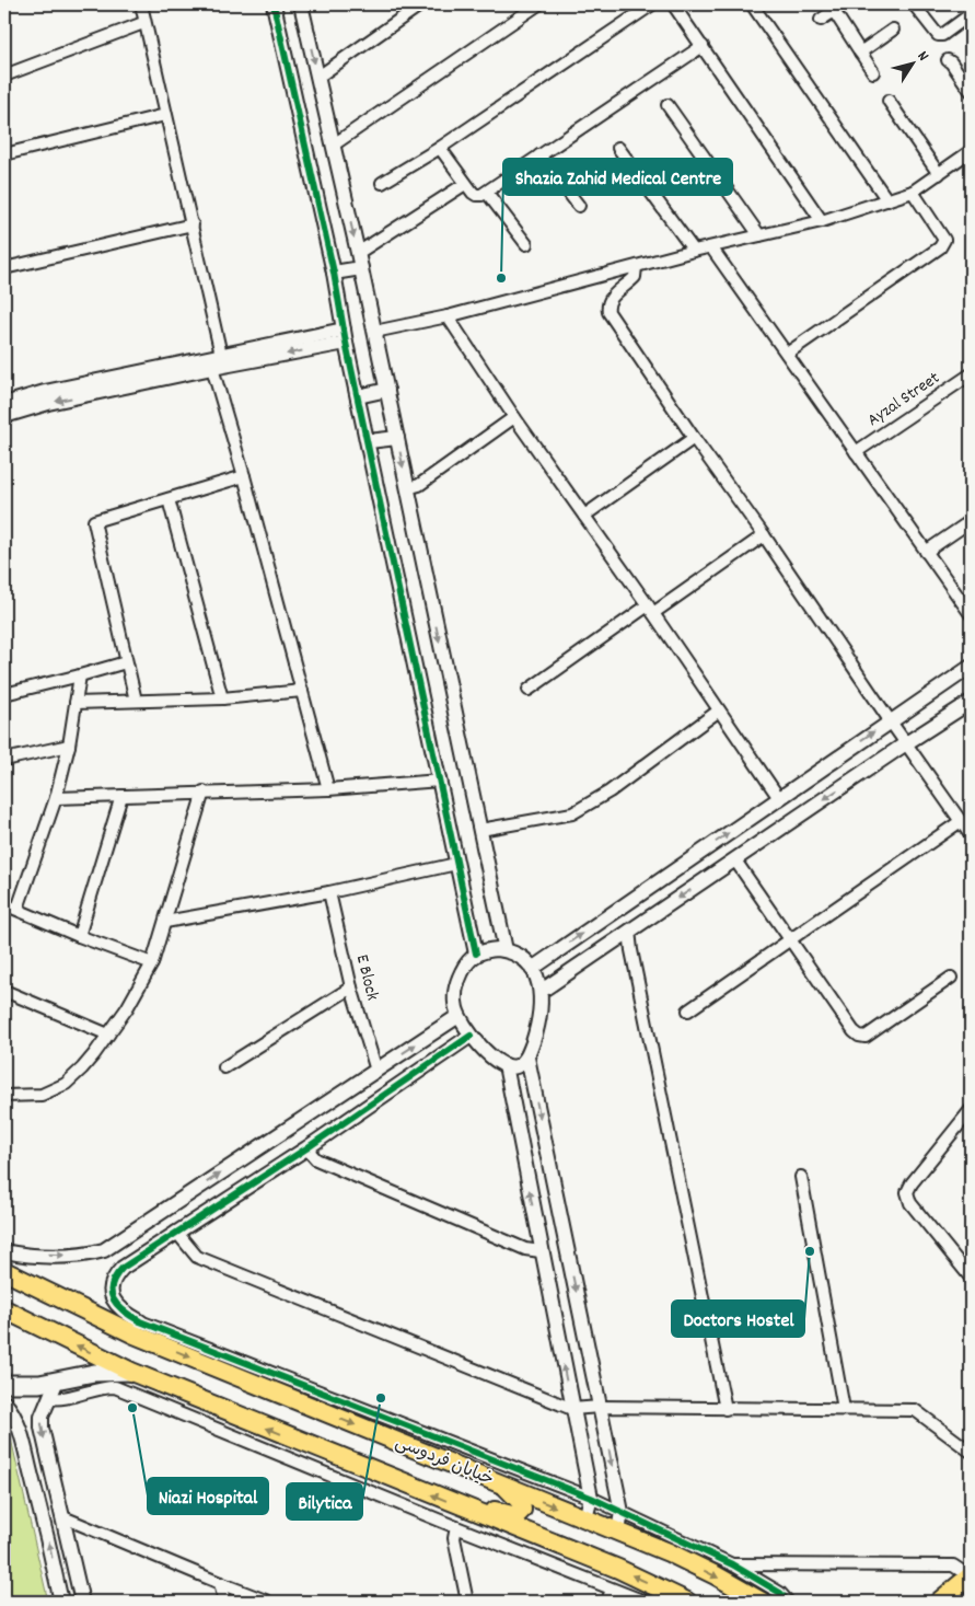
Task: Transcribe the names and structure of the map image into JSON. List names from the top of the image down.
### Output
{
  "streets": {
    "main road": ["خیابان فردوسی"],
    "street": ["Ayzal Street", "E Block"]
  },
  "places": [
    "Shazia Zahid Medical Centre",
    "Doctors Hostel",
    "Bilytica",
    "Niazi Hospital"
  ],
  "north": "top right"
}
